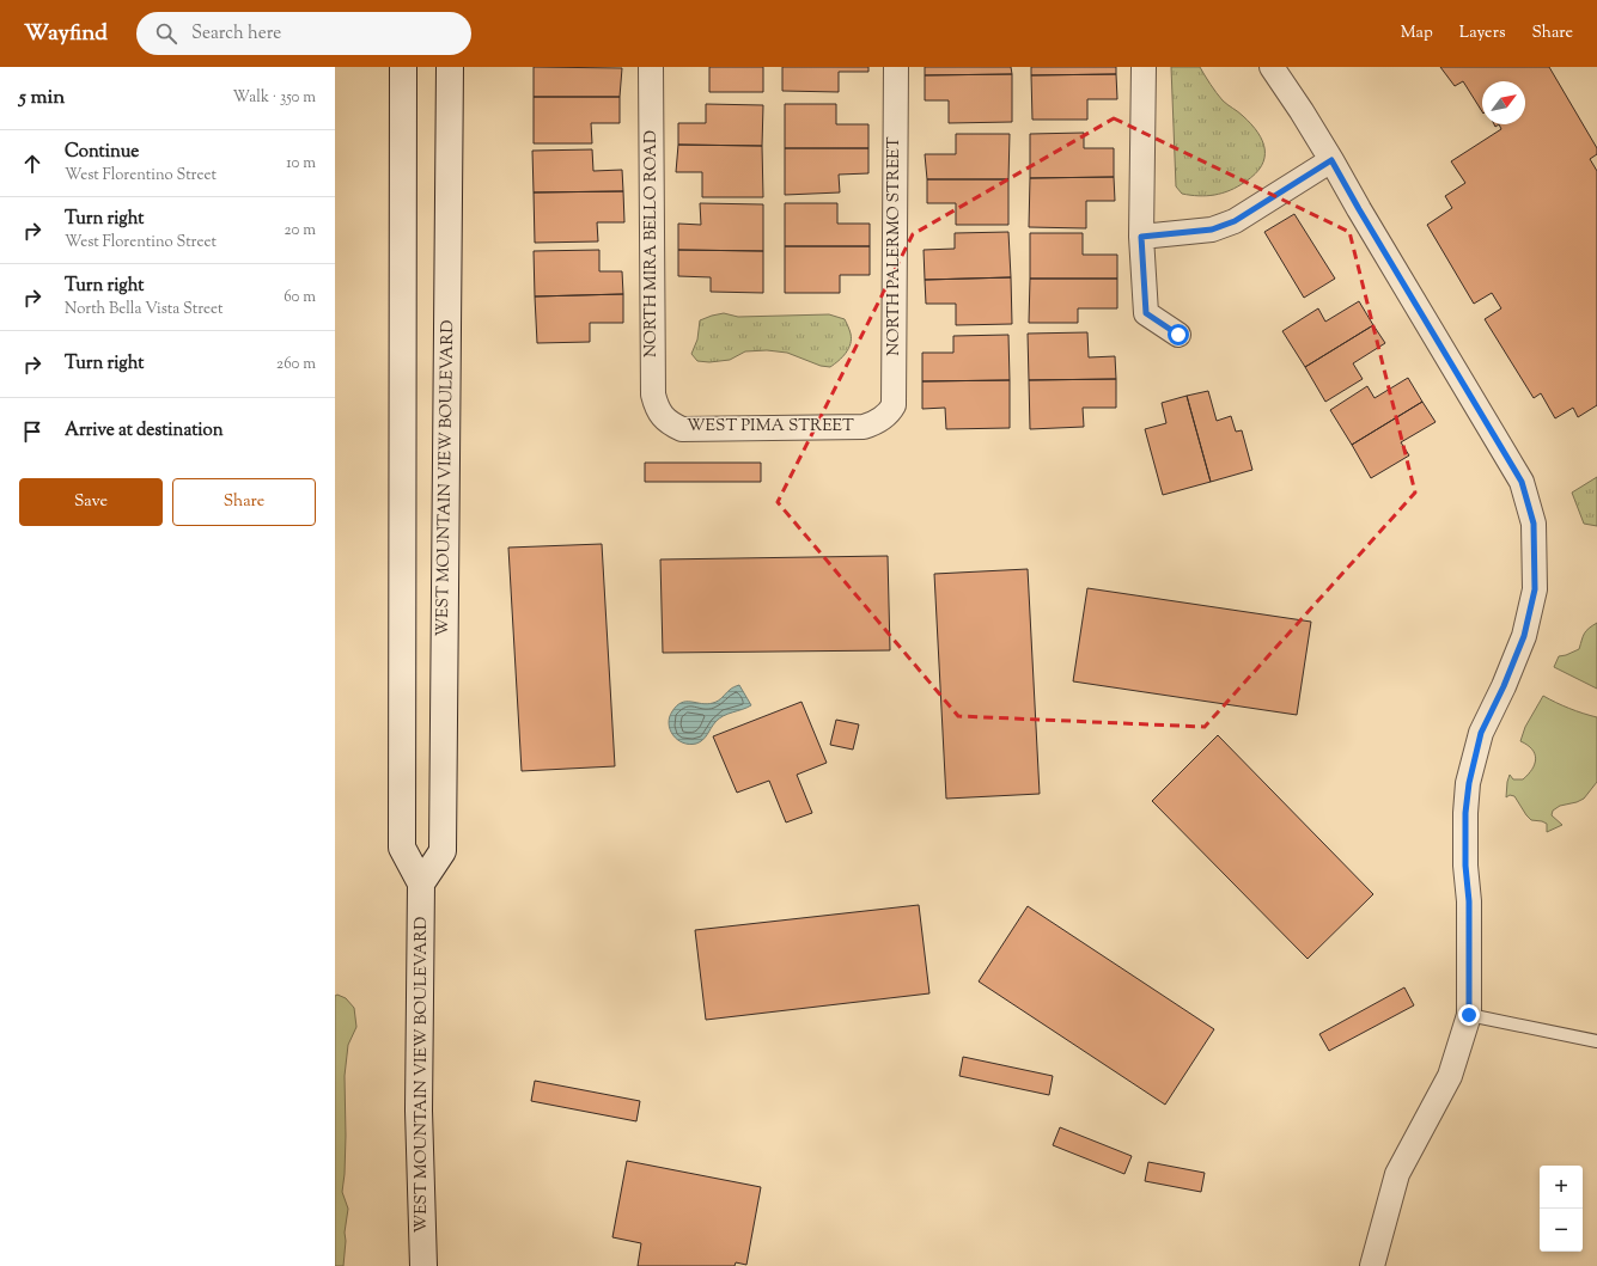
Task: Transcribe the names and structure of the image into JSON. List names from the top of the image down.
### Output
{
  "streets": {
    "street": [
      "NORTH MIRA BELLO ROAD",
      "NORTH PALERMO STREET",
      "WEST PIMA STREET",
      "WEST MOUNTAIN VIEW BOULEVARD"
    ]
  },
  "crossings": [
    ["NORTH MIRA BELLO ROAD", "WEST PIMA STREET"],
    ["NORTH PALERMO STREET", "WEST PIMA STREET"]
  ],
  "north": "top right",
  "page": {
    "header": "Wayfind",
    "search": "Search here",
    "nav": ["Map", "Layers", "Share"],
    "heading": ["5 min", "Walk · 350 m"],
    "list": [
      ["Continue", "West Florentino Street", "10 m"],
      ["Turn right", "West Florentino Street", "20 m"],
      ["Turn right", "North Bella Vista Street", "60 m"],
      ["Turn right", "260 m"],
      "Arrive at destination"
    ],
    "buttons": ["Save", "Share"],
    "map_buttons": ["+", "−"]
  }
}
